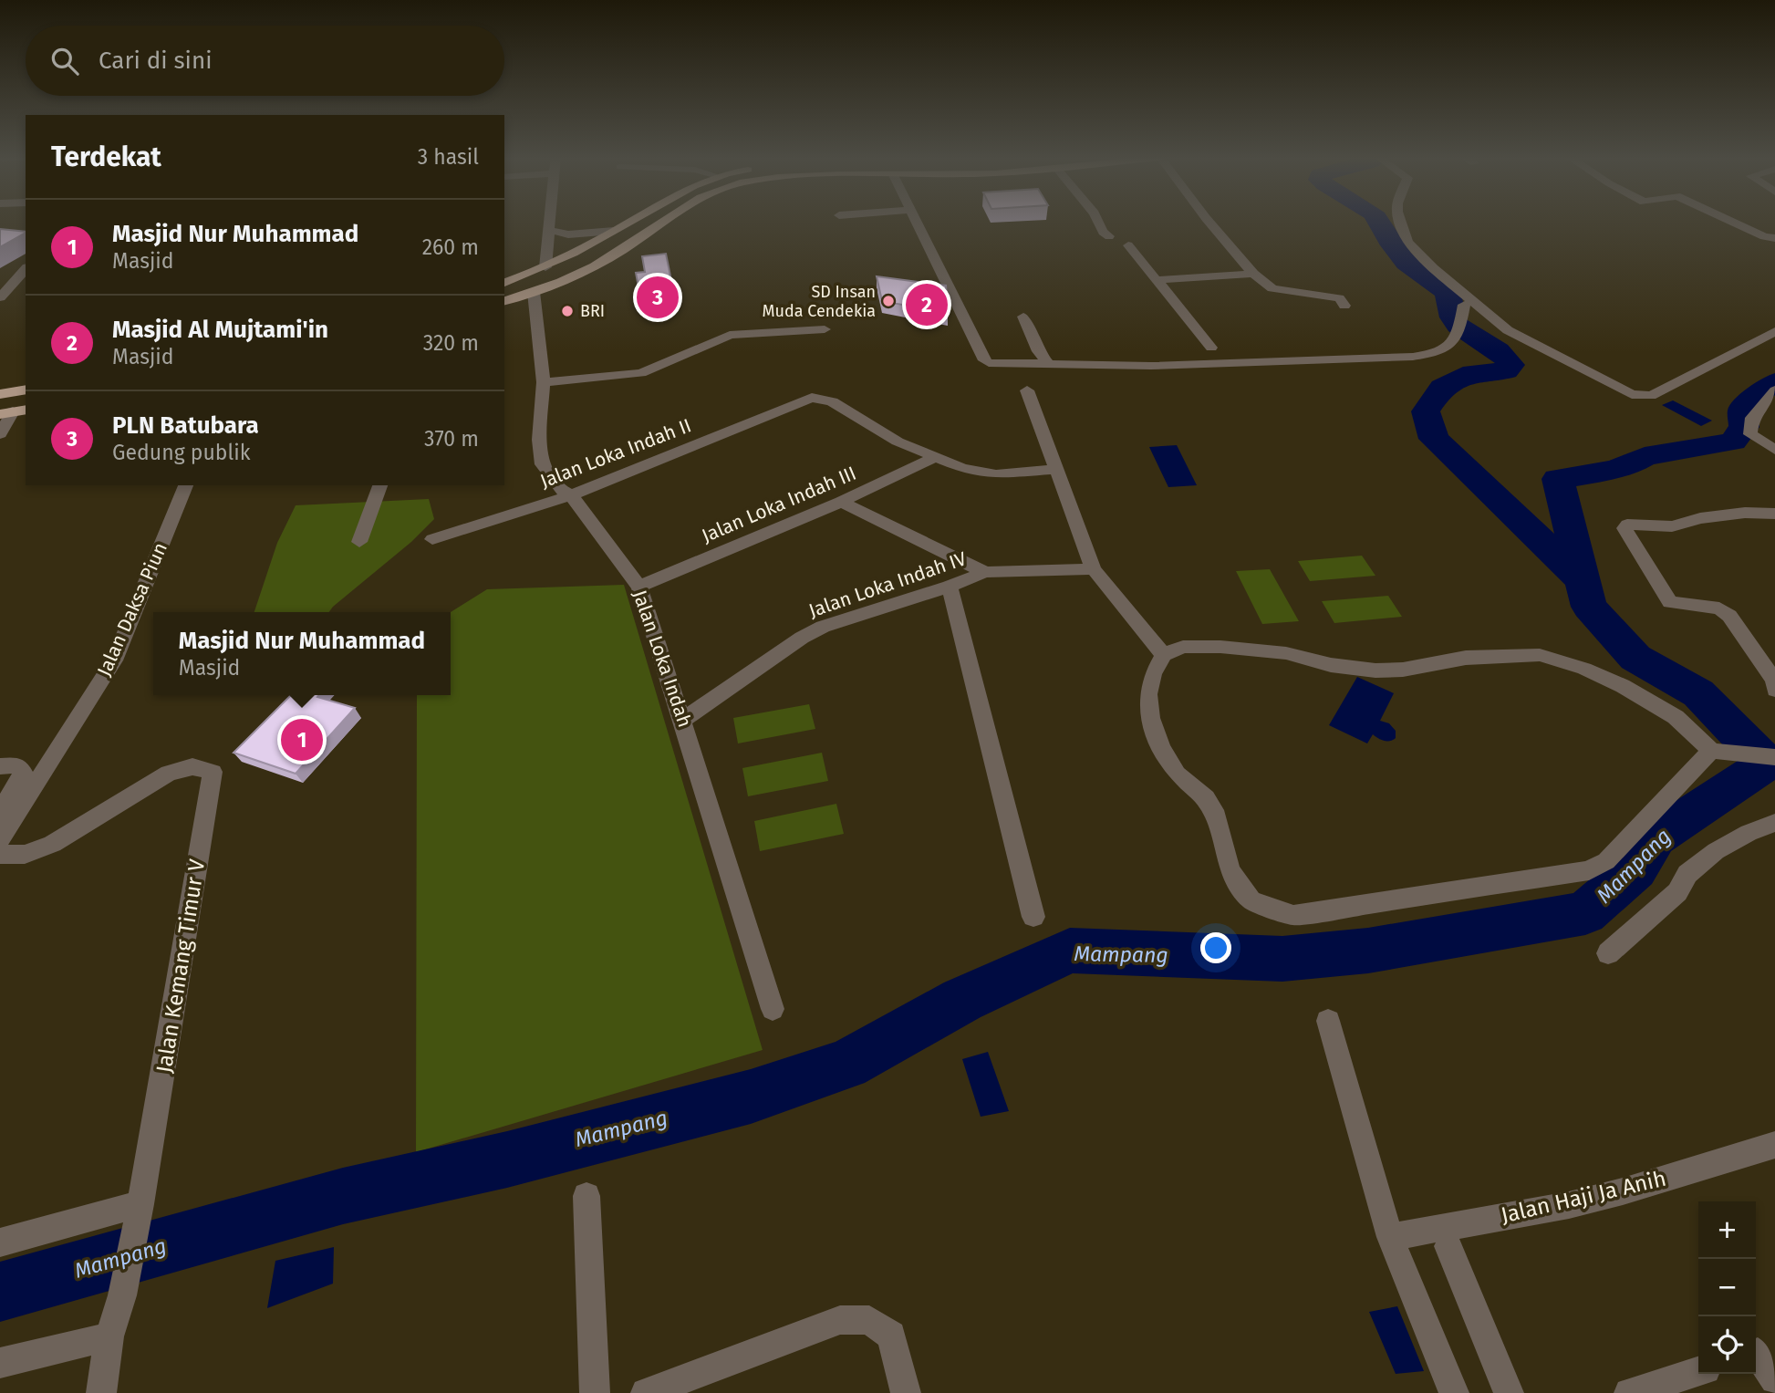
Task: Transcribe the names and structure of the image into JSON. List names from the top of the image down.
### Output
{
  "streets": {
    "street": [
      "Jalan Loka Indah II",
      "Jalan Loka Indah III",
      "Jalan Loka Indah IV",
      "Jalan Daksa Piun",
      "Jalan Loka Indah",
      "Jalan Kemang Timur V",
      "Jalan Haji Ja Anih"
    ]
  },
  "crossings": [
    ["Jalan Loka Indah II", "Jalan Loka Indah III"],
    ["Jalan Loka Indah II", "Jalan Loka Indah"],
    ["Jalan Loka Indah III", "Jalan Loka Indah"],
    ["Jalan Loka Indah IV", "Jalan Loka Indah"]
  ],
  "water": ["Mampang"],
  "places": ["SD Insan Muda Cendekia", "BRI"],
  "page": {
    "search": "Cari di sini",
    "heading": ["Terdekat", "3 hasil"],
    "list": [
      {
        "mark": "1",
        "name": "Masjid Nur Muhammad",
        "note": "Masjid",
        "value": "260 m"
      },
      {
        "mark": "2",
        "name": "Masjid Al Mujtami'in",
        "note": "Masjid",
        "value": "320 m"
      },
      {
        "mark": "3",
        "name": "PLN Batubara",
        "note": "Gedung publik",
        "value": "370 m"
      }
    ],
    "pins": ["3", "2", "1"],
    "popup": ["Masjid Nur Muhammad", "Masjid"],
    "map_buttons": ["+", "−"]
  }
}
